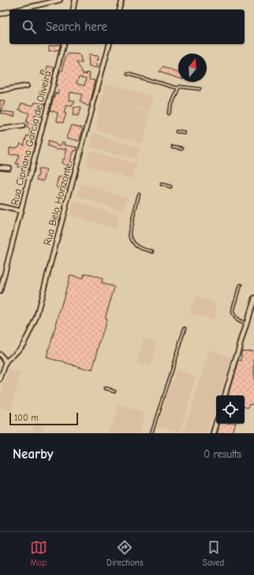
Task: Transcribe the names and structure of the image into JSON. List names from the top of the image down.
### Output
{
  "streets": {
    "street": ["Rua Cipriana Garcia de Oliveira", "Rua Belo Horizonte"]
  },
  "scale_bar": "100 m",
  "north": "top",
  "page": {
    "search": "Search here",
    "scale": "100 m",
    "heading": ["Nearby", "0 results"],
    "nav": ["Map", "Directions", "Saved"]
  }
}
